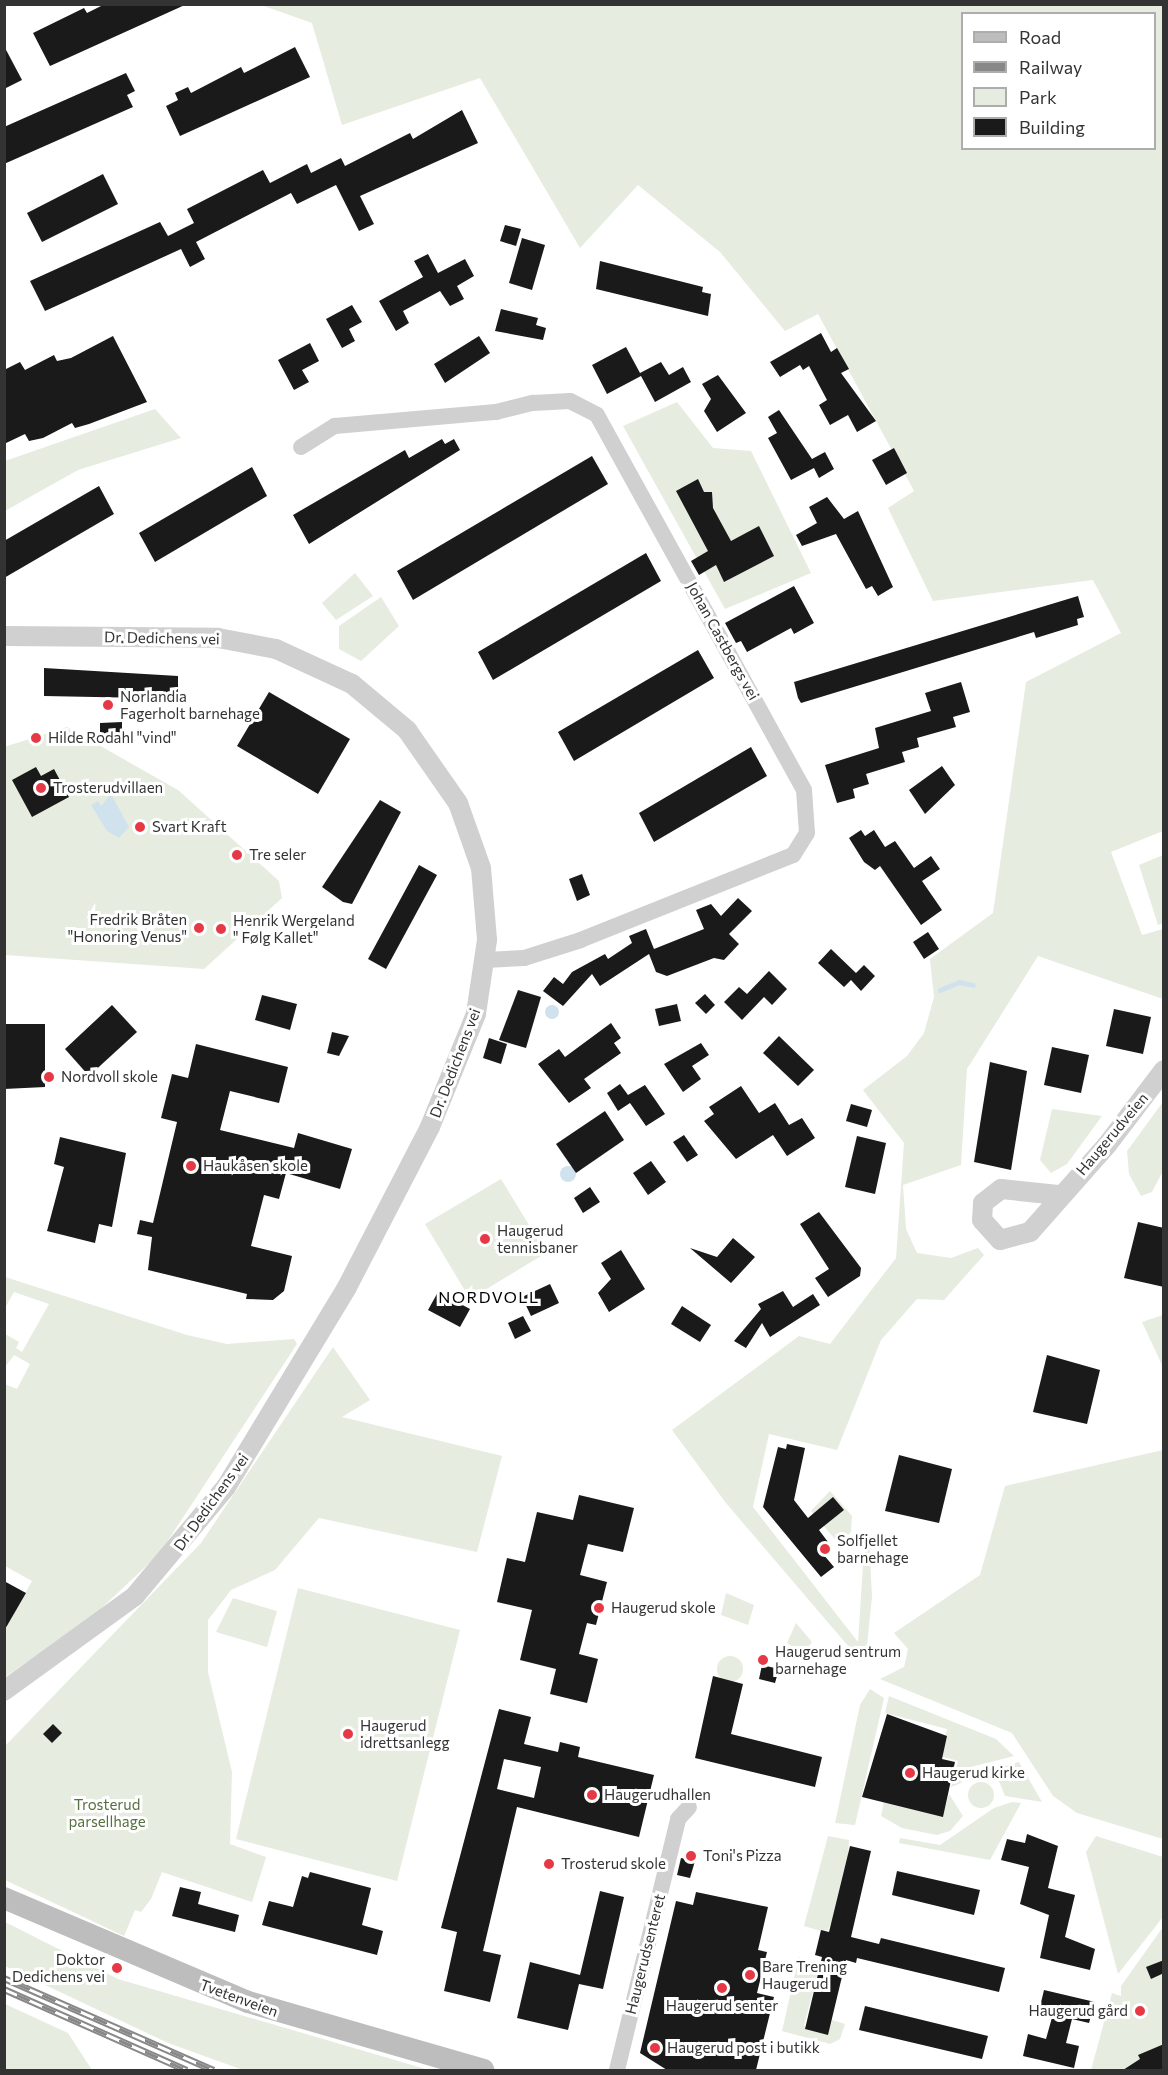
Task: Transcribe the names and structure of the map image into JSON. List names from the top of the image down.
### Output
{
  "streets": {
    "main road": ["Tvetenveien"],
    "street": [
      "Dr. Dedichens vei",
      "Johan Castbergs vei",
      "Haugerudveien",
      "Haugerudsenteret"
    ]
  },
  "crossings": [
    ["Dr. Dedichens vei", "Johan Castbergs vei"]
  ],
  "districts": ["NORDVOLL"],
  "parks": ["Trosterud parsellhage"],
  "places": [
    "Norlandia Fagerholt barnehage",
    "Hilde Rodahl \"vind\"",
    "Trosterudvillaen",
    "Svart Kraft",
    "Tre seler",
    "Fredrik Bråten \"Honoring Venus\"",
    "Henrik Wergeland \" Følg Kallet\"",
    "Nordvoll skole",
    "Haukåsen skole",
    "Haugerud tennisbaner",
    "Solfjellet barnehage",
    "Haugerud skole",
    "Haugerud sentrum barnehage",
    "Haugerud idrettsanlegg",
    "Haugerud kirke",
    "Haugerudhallen",
    "Toni's Pizza",
    "Trosterud skole",
    "Doktor Dedichens vei",
    "Bare Trening Haugerud",
    "Haugerud senter",
    "Haugerud gård",
    "Haugerud post i butikk"
  ],
  "legend": [
    "Road",
    "Railway",
    "Park",
    "Building"
  ]
}
